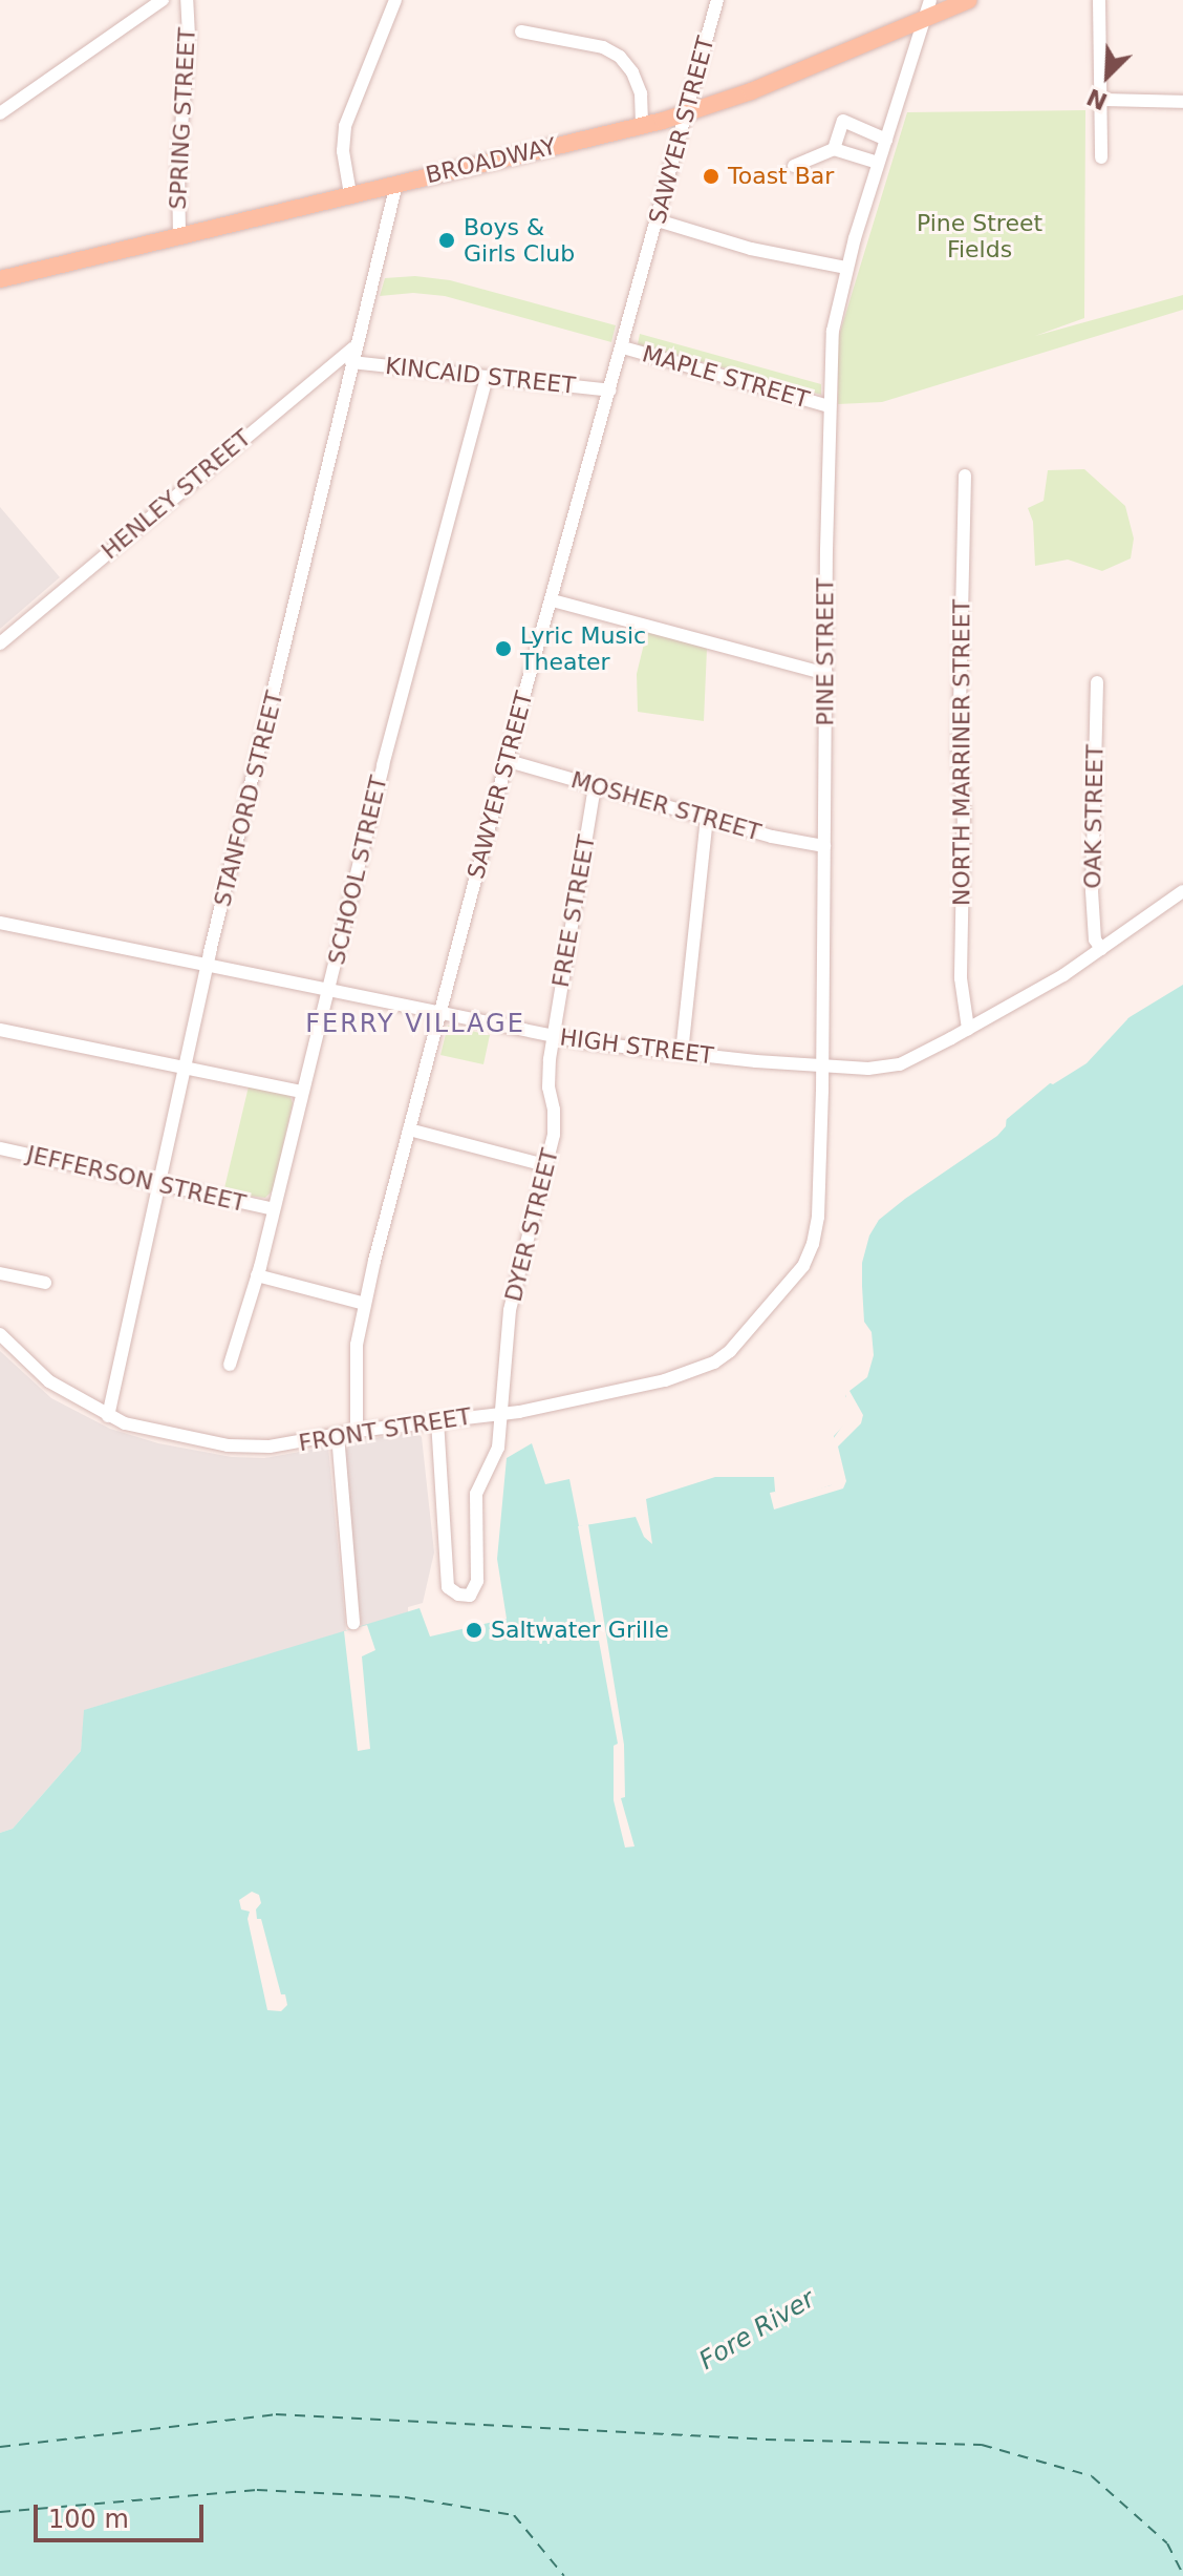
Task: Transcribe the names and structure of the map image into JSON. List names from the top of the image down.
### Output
{
  "streets": {
    "main road": ["BROADWAY"],
    "street": [
      "SPRING STREET",
      "SAWYER STREET",
      "KINCAID STREET",
      "MAPLE STREET",
      "HENLEY STREET",
      "PINE STREET",
      "NORTH MARRINER STREET",
      "STANFORD STREET",
      "MOSHER STREET",
      "OAK STREET",
      "SCHOOL STREET",
      "FREE STREET",
      "HIGH STREET",
      "JEFFERSON STREET",
      "DYER STREET",
      "FRONT STREET"
    ]
  },
  "crossings": [
    ["SPRING STREET", "BROADWAY"],
    ["SAWYER STREET", "BROADWAY"],
    ["SAWYER STREET", "KINCAID STREET"],
    ["SAWYER STREET", "MAPLE STREET"],
    ["SAWYER STREET", "MOSHER STREET"],
    ["SAWYER STREET", "HIGH STREET"],
    ["SAWYER STREET", "FRONT STREET"],
    ["BROADWAY", "PINE STREET"],
    ["BROADWAY", "STANFORD STREET"],
    ["KINCAID STREET", "STANFORD STREET"],
    ["KINCAID STREET", "SCHOOL STREET"],
    ["MAPLE STREET", "PINE STREET"],
    ["HENLEY STREET", "STANFORD STREET"],
    ["PINE STREET", "MOSHER STREET"],
    ["PINE STREET", "HIGH STREET"],
    ["PINE STREET", "FRONT STREET"],
    ["NORTH MARRINER STREET", "HIGH STREET"],
    ["STANFORD STREET", "HIGH STREET"],
    ["STANFORD STREET", "JEFFERSON STREET"],
    ["STANFORD STREET", "FRONT STREET"],
    ["MOSHER STREET", "FREE STREET"],
    ["OAK STREET", "HIGH STREET"],
    ["SCHOOL STREET", "HIGH STREET"],
    ["SCHOOL STREET", "JEFFERSON STREET"],
    ["FREE STREET", "HIGH STREET"],
    ["FREE STREET", "DYER STREET"],
    ["HIGH STREET", "DYER STREET"],
    ["DYER STREET", "FRONT STREET"]
  ],
  "districts": ["FERRY VILLAGE"],
  "water": ["Fore River"],
  "parks": ["Pine Street Fields"],
  "places": [
    "Toast Bar",
    "Boys & Girls Club",
    "Lyric Music Theater",
    "Saltwater Grille"
  ],
  "scale_bar": "100 m",
  "north": "bottom left"
}
